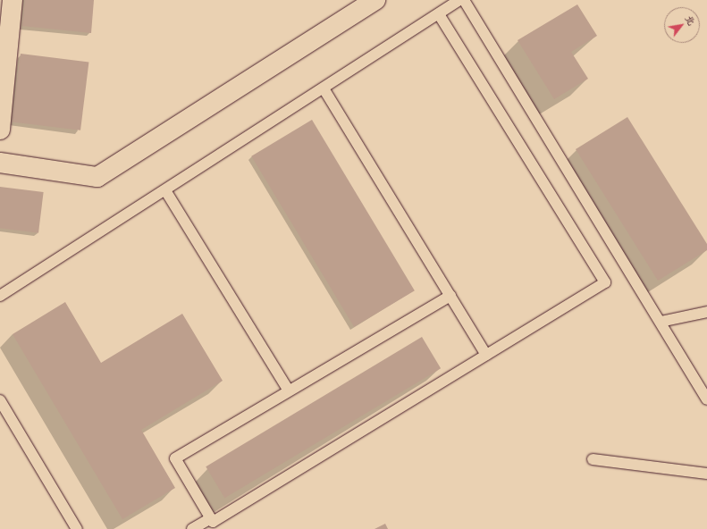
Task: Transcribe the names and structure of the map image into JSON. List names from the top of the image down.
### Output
{
  "north": "top right"
}
